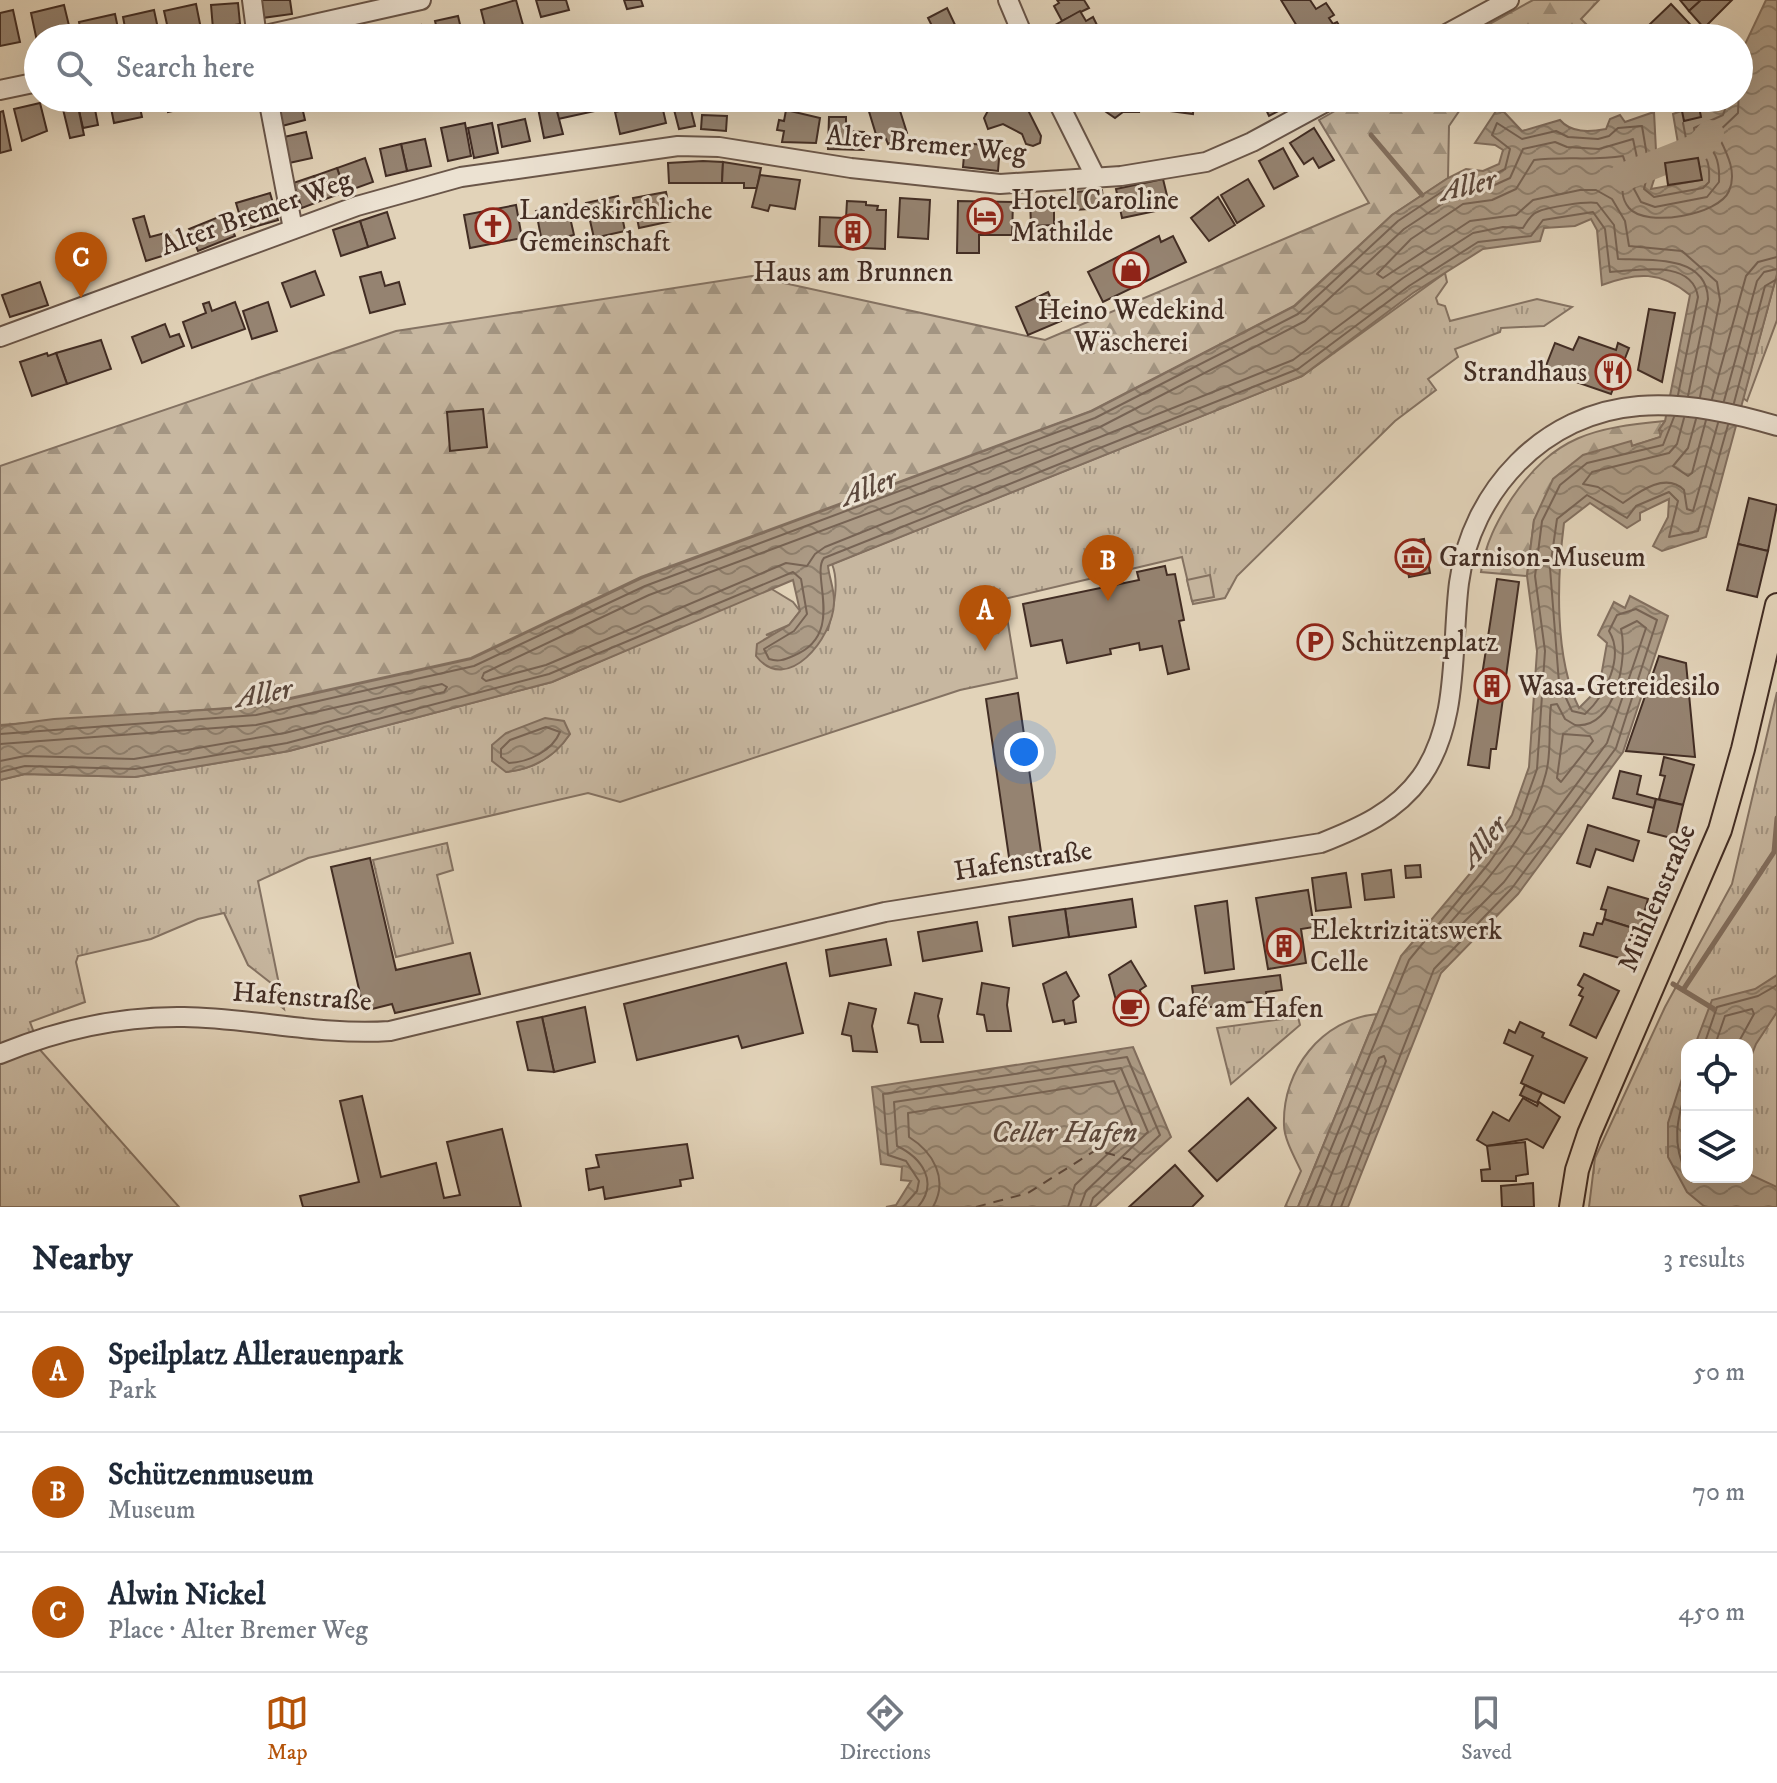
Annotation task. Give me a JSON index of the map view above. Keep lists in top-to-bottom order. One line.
{"streets":{"main road":["Mühlenstraße"],"street":["Alter Bremer Weg","Hafenstraße"]},"water":["Aller","Celler Hafen"],"places":{"hotel":["Hotel Caroline Mathilde"],"church":["Landeskirchliche Gemeinschaft"],"building":["Haus am Brunnen","Wasa-Getreidesilo","Elektrizitätswerk Celle"],"shop":["Heino Wedekind Wäscherei"],"restaurant":["Strandhaus"],"museum":["Garnison-Museum"],"parking":["Schützenplatz"],"cafe":["Café am Hafen"]},"page":{"search":"Search here","pins":["C","B","A"],"heading":["Nearby","3 results"],"list":[{"mark":"A","name":"Speilplatz Allerauenpark","note":"Park","value":"50 m"},{"mark":"B","name":"Schützenmuseum","note":"Museum","value":"70 m"},{"mark":"C","name":"Alwin Nickel","note":"Place · Alter Bremer Weg","value":"450 m"}],"nav":["Map","Directions","Saved"]}}
